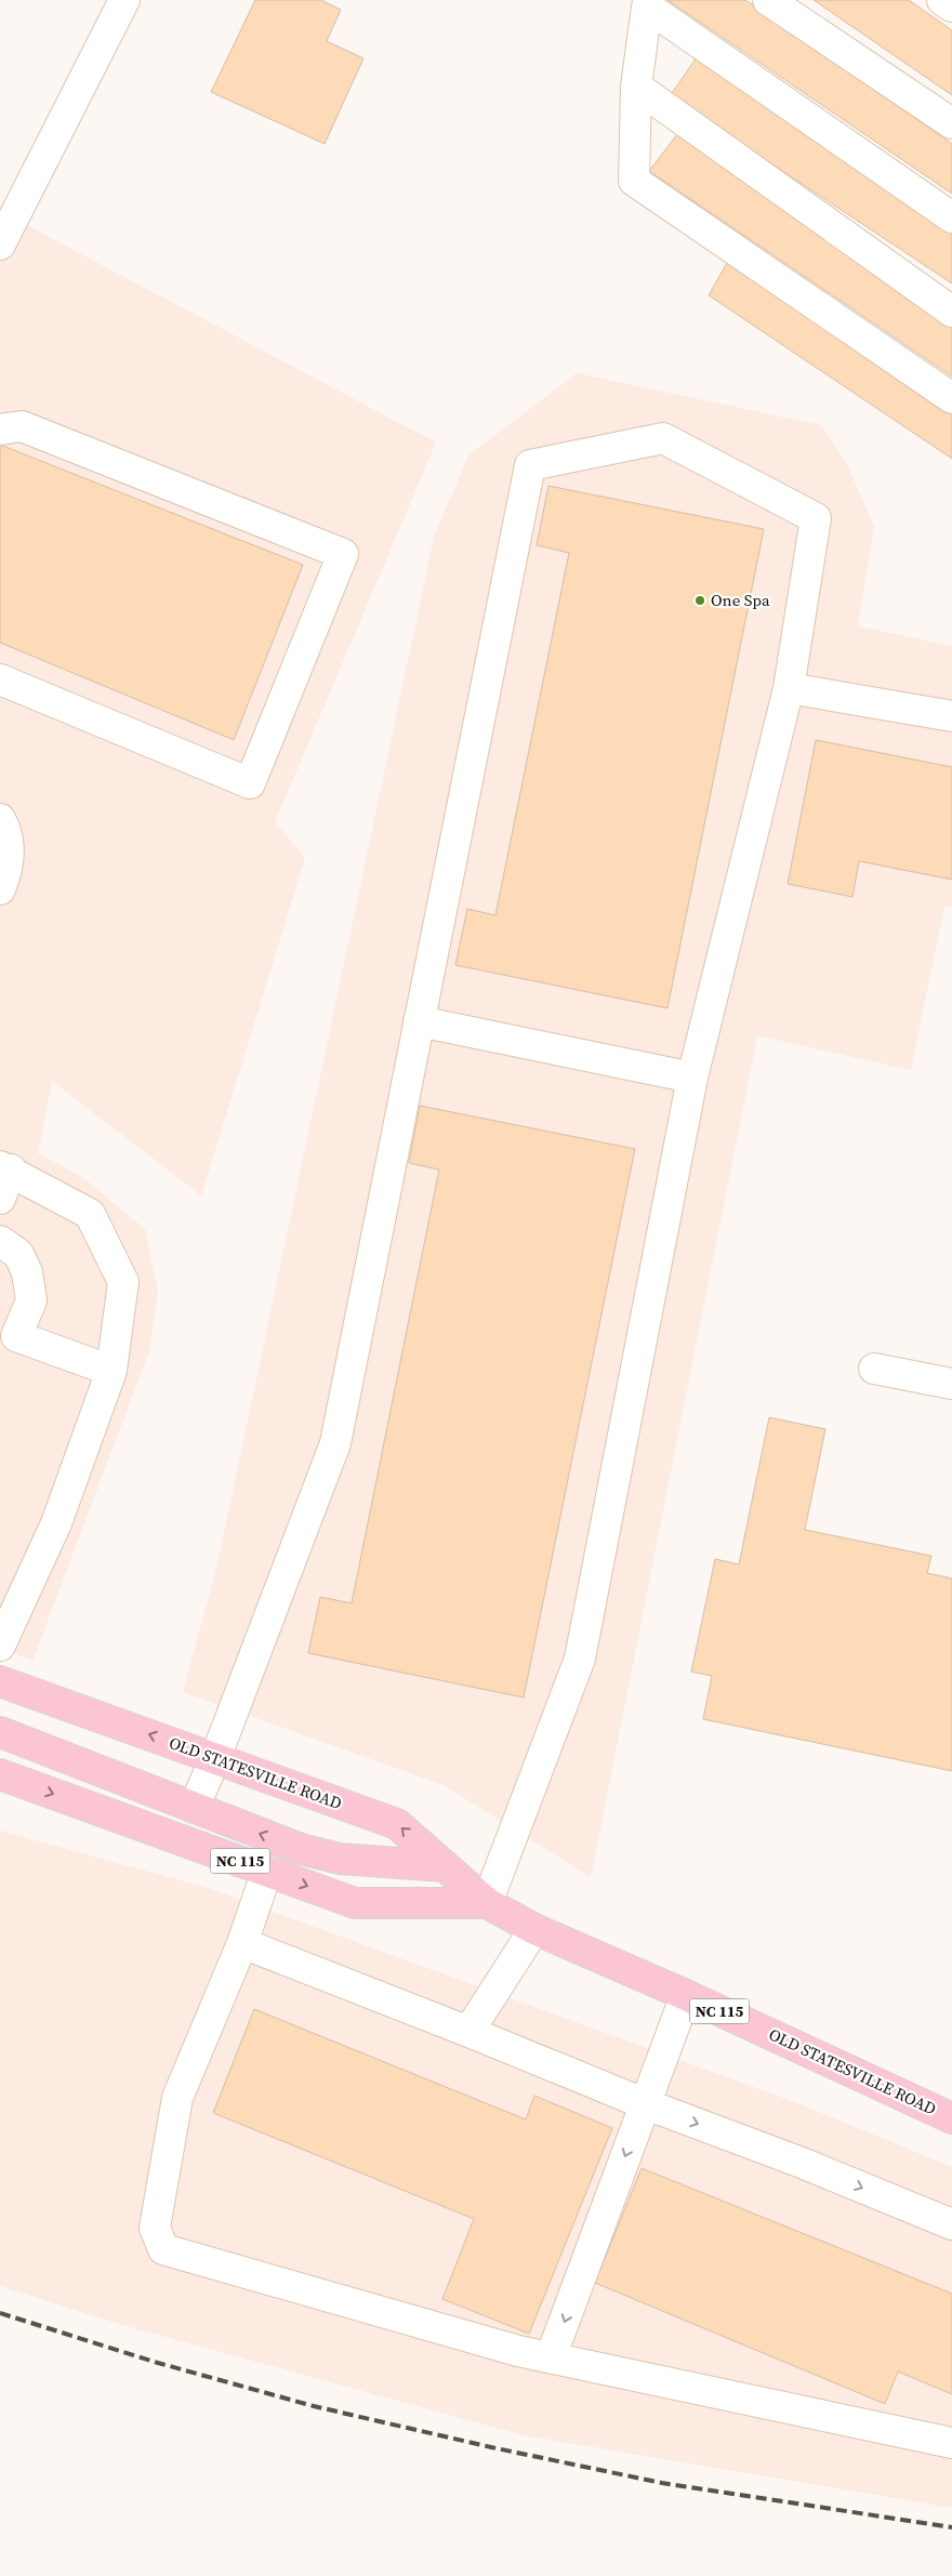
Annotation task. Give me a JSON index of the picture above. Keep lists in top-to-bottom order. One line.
{"streets":{"main road":["OLD STATESVILLE ROAD","NC 115"]},"places":["One Spa"]}
